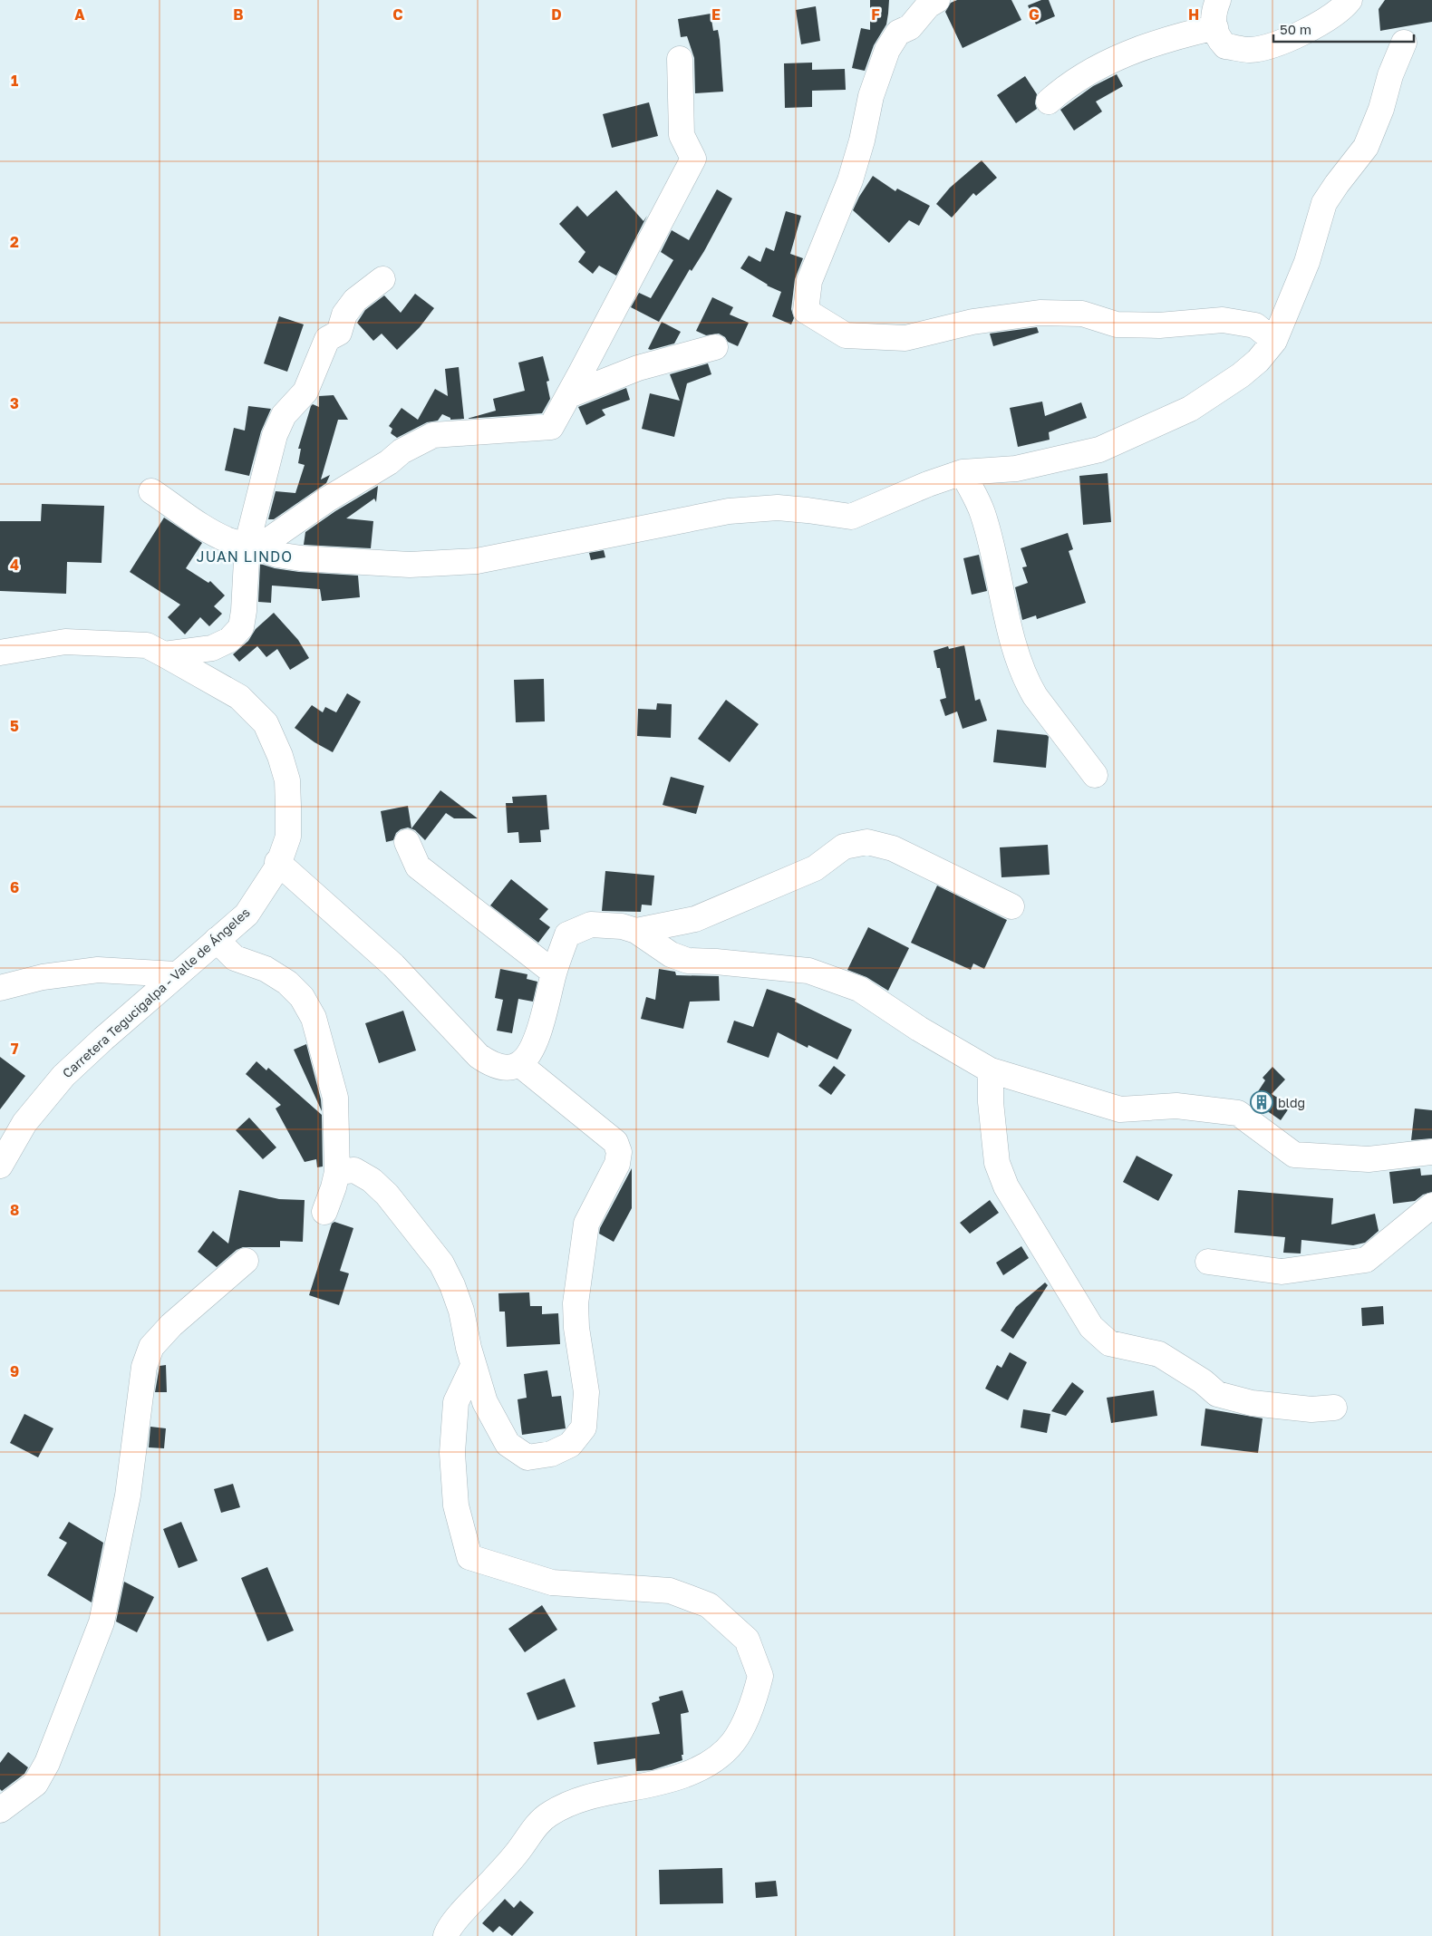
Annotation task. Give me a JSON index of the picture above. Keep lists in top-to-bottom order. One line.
{"streets":{"street":["Carretera Tegucigalpa - Valle de Ángeles"]},"districts":["JUAN LINDO"],"places":{"building":["bldg"]},"scale_bar":"50 m","grid":{"columns":["A","B","C","D","E","F","G","H"],"rows":["1","2","3","4","5","6","7","8","9"]}}
